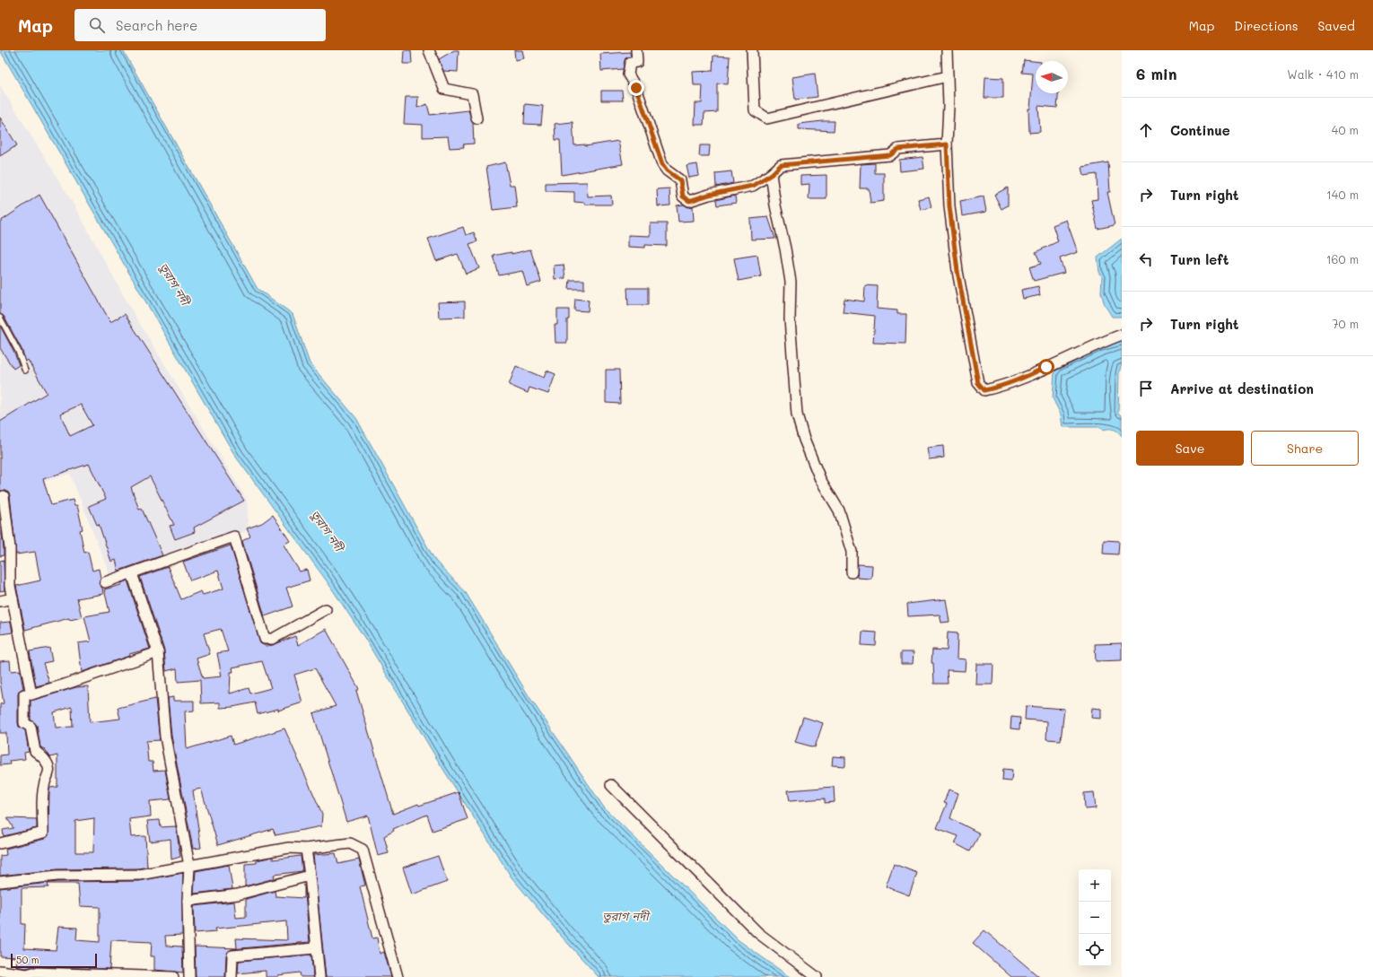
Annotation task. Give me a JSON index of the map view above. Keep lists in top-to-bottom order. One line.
{"water":["তুরাগ নদী"],"scale_bar":"50 m","north":"left","page":{"header":"Map","search":"Search here","nav":["Map","Directions","Saved"],"heading":["6 min","Walk · 410 m"],"list":[["Continue","40 m"],["Turn right","140 m"],["Turn left","160 m"],["Turn right","70 m"],"Arrive at destination"],"buttons":["Save","Share"],"map_buttons":["+","−"],"scale":"50 m"}}
